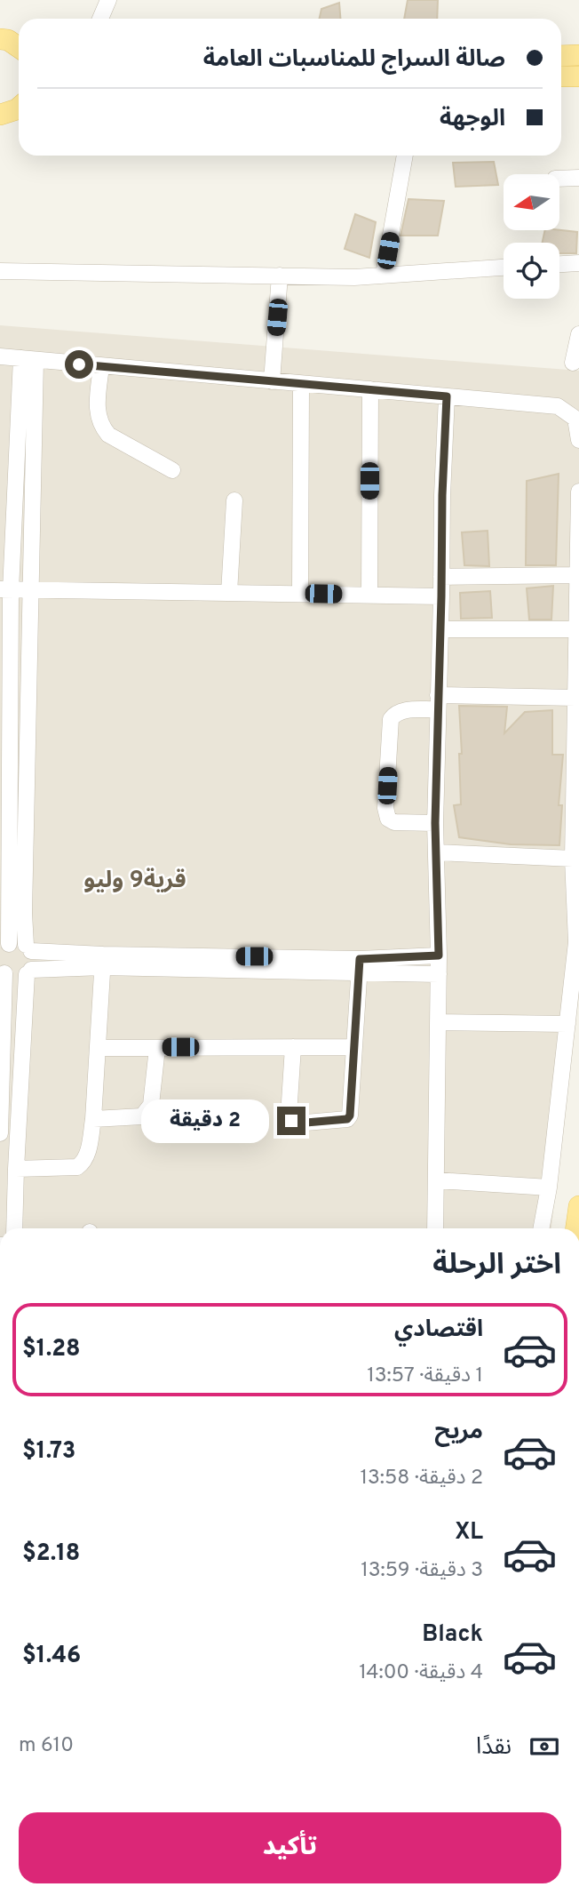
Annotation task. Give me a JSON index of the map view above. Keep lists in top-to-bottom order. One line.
{"districts":["قرية9 وليو"],"north":"left","page":{"banner":["صالة السراج للمناسبات العامة","الوجهة"],"bubble":"2 دقيقة","heading":"اختر الرحلة","list":[{"name":"اقتصادي","note":"1 دقيقة · 13:57","value":"$1.28"},{"name":"مريح","note":"2 دقيقة · 13:58","value":"$1.73"},{"name":"XL","note":"3 دقيقة · 13:59","value":"$2.18"},{"name":"Black","note":"4 دقيقة · 14:00","value":"$1.46"}],"pay":["نقدًا","610 m"],"buttons":"تأكيد"}}
